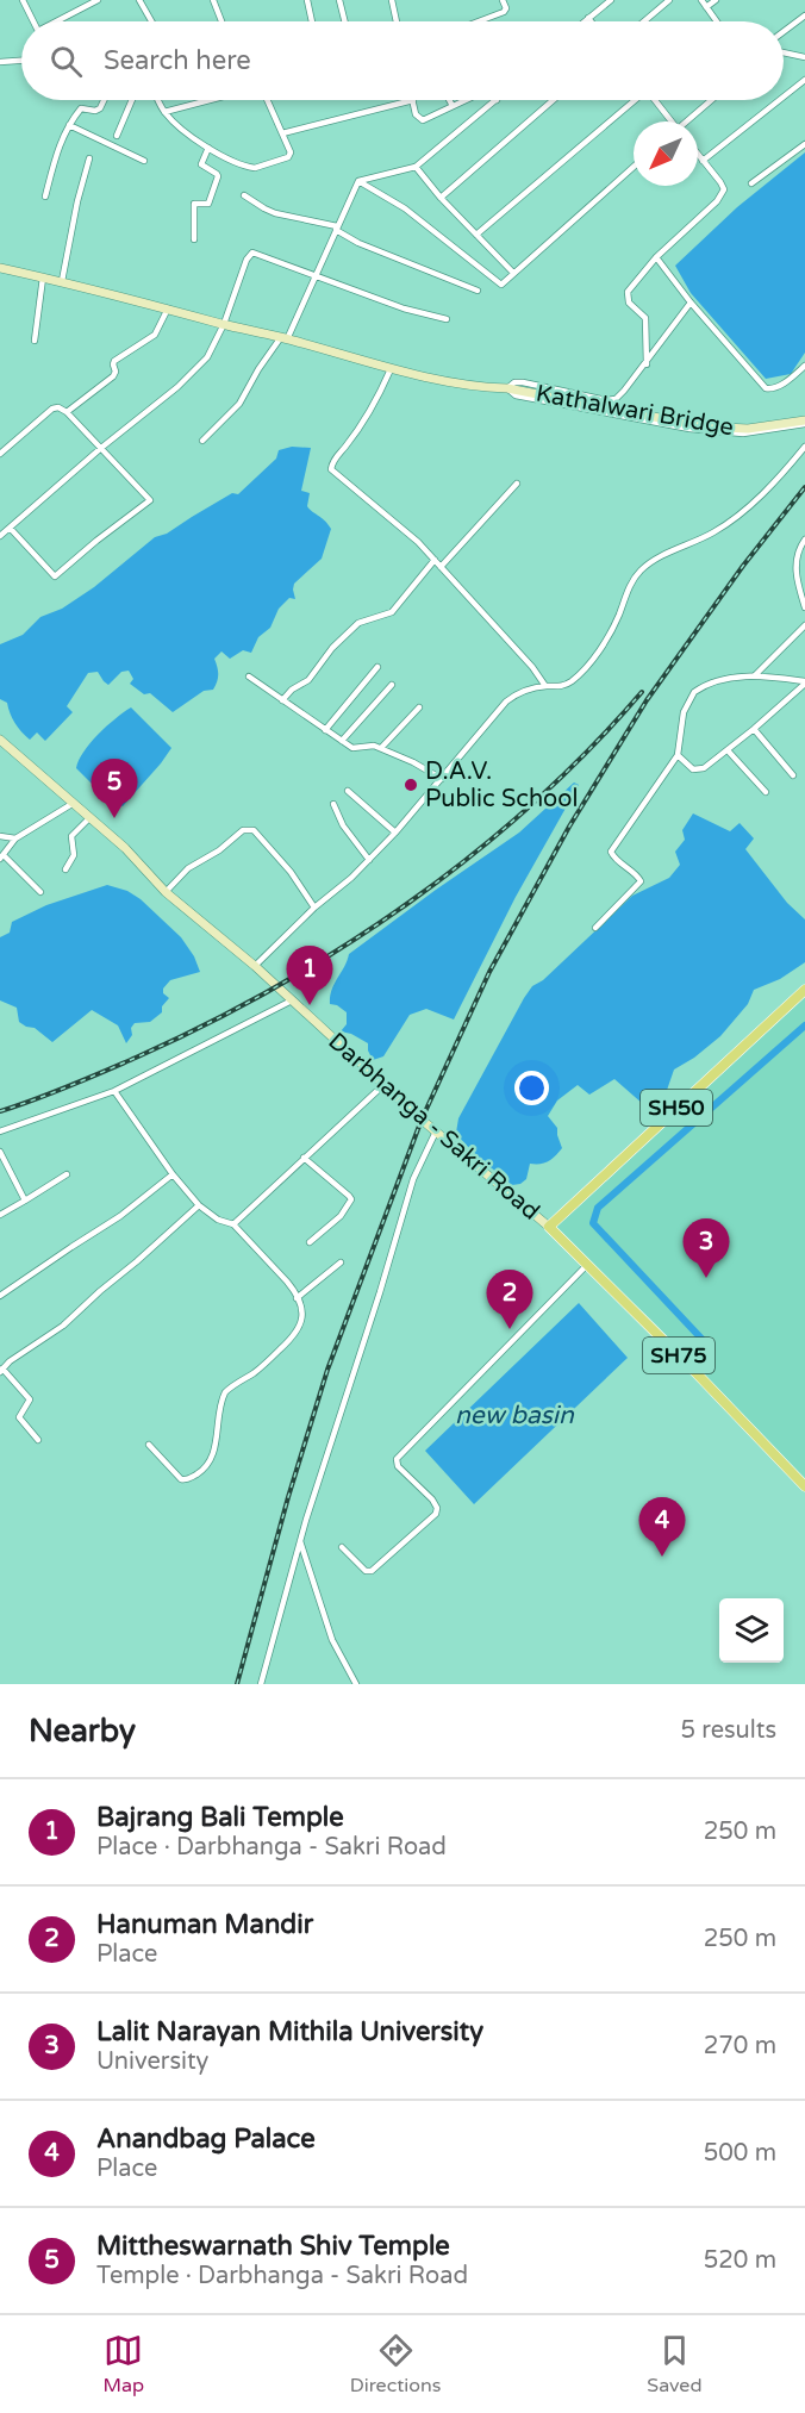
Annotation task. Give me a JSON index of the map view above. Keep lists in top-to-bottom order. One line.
{"streets":{"main road":["Kathalwari Bridge","SH50","Darbhanga - Sakri Road","SH75"]},"crossings":[["SH50","Darbhanga - Sakri Road"],["SH50","SH75"],["Darbhanga - Sakri Road","SH75"]],"water":["new basin"],"places":["D.A.V. Public School"],"north":"bottom left","page":{"search":"Search here","pins":["5","1","3","2","4"],"heading":["Nearby","5 results"],"list":[{"mark":"1","name":"Bajrang Bali Temple","note":"Place · Darbhanga - Sakri Road","value":"250 m"},{"mark":"2","name":"Hanuman Mandir","note":"Place","value":"250 m"},{"mark":"3","name":"Lalit Narayan Mithila University","note":"University","value":"270 m"},{"mark":"4","name":"Anandbag Palace","note":"Place","value":"500 m"},{"mark":"5","name":"Mittheswarnath Shiv Temple","note":"Temple · Darbhanga - Sakri Road","value":"520 m"}],"nav":["Map","Directions","Saved"]}}
